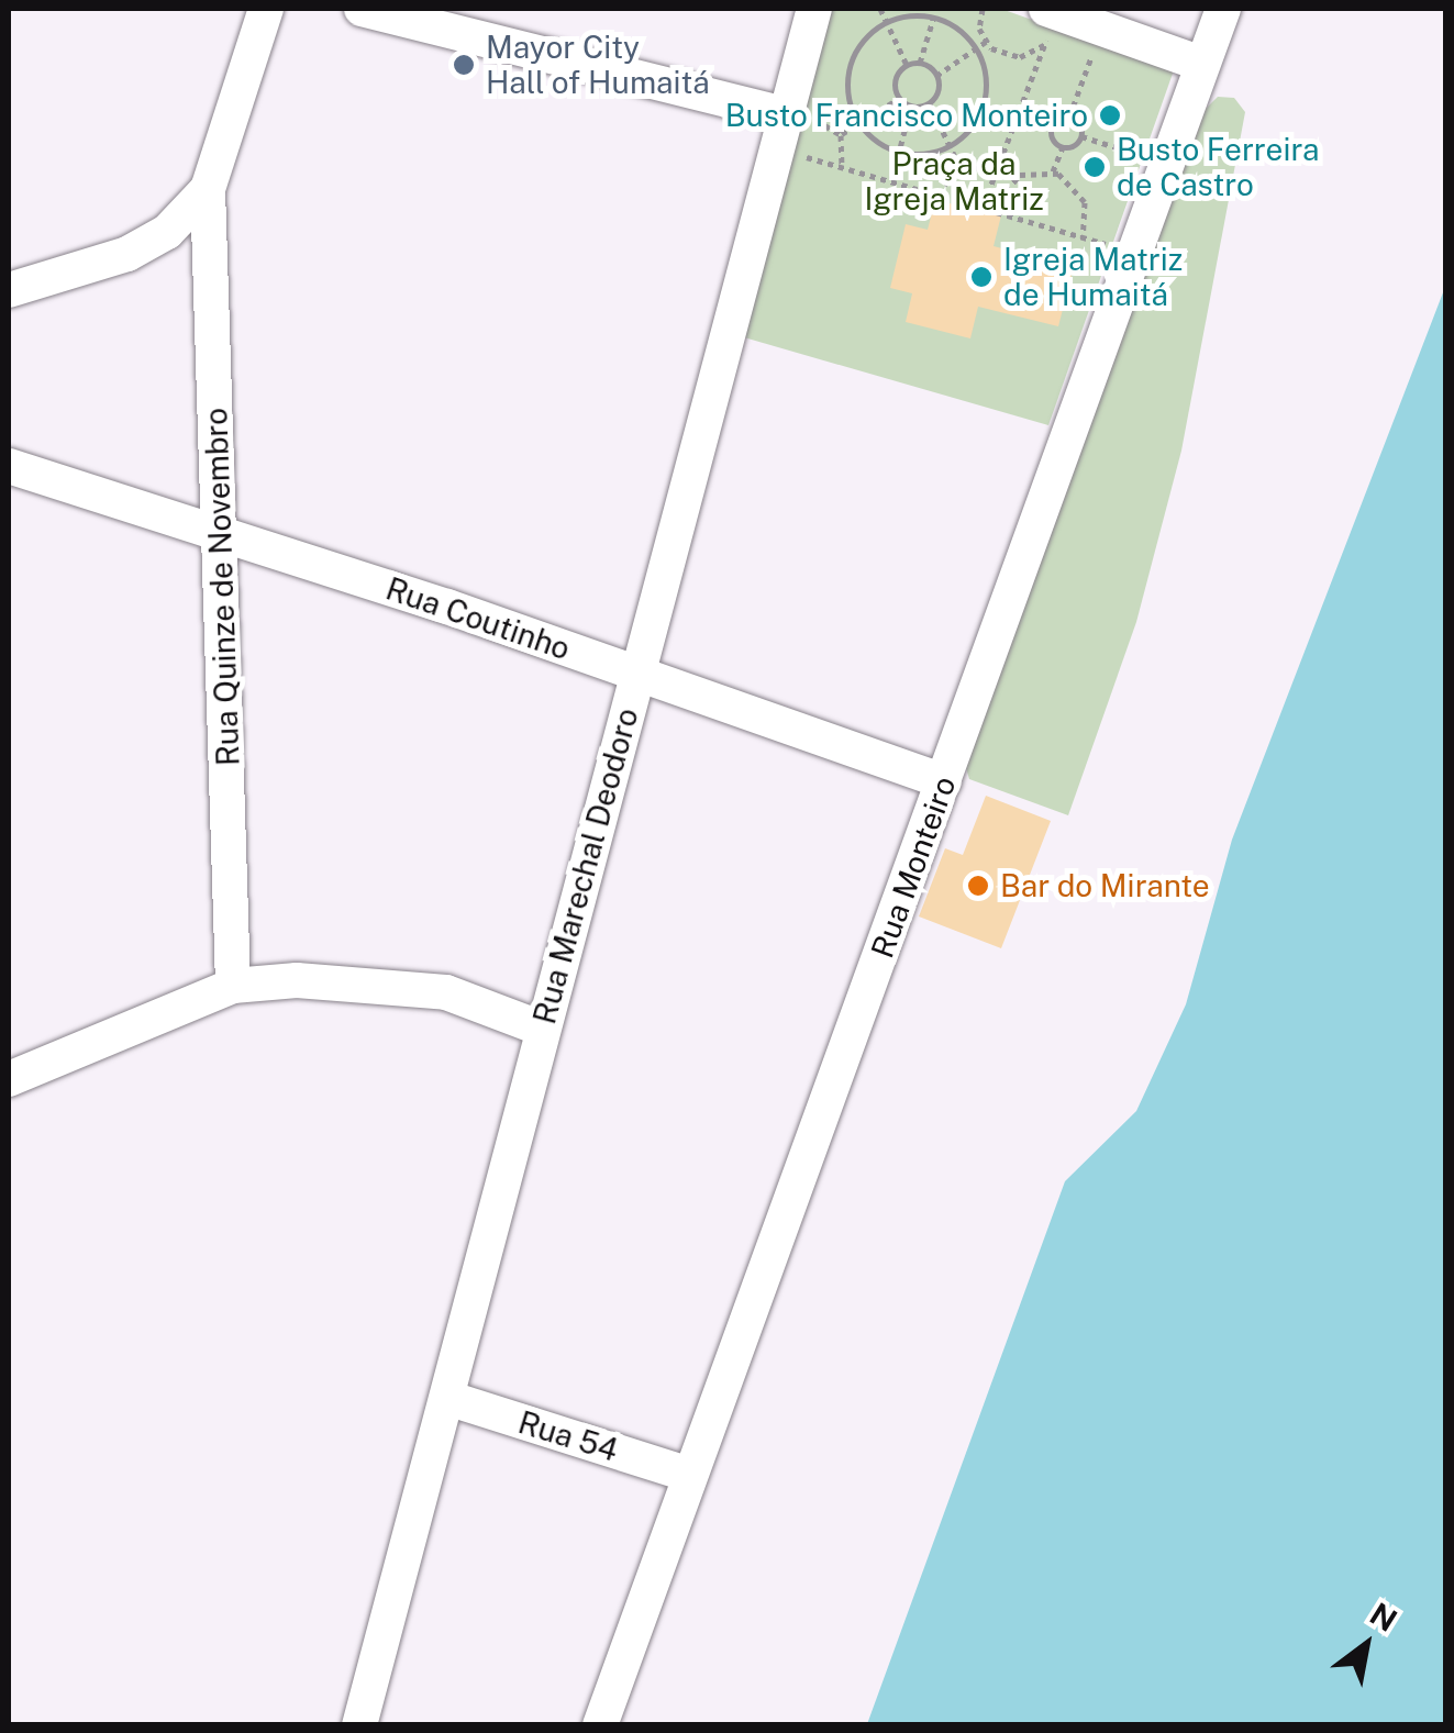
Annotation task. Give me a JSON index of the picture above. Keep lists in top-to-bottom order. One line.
{"streets":{"street":["Rua Quinze de Novembro","Rua Coutinho","Rua Marechal Deodoro","Rua Monteiro","Rua 54"]},"crossings":[["Rua Quinze de Novembro","Rua Coutinho"],["Rua Coutinho","Rua Marechal Deodoro"],["Rua Coutinho","Rua Monteiro"],["Rua Marechal Deodoro","Rua 54"],["Rua Monteiro","Rua 54"]],"parks":["Praça da Igreja Matriz"],"places":["Mayor City Hall of Humaitá","Busto Francisco Monteiro","Busto Ferreira de Castro","Igreja Matriz de Humaitá","Bar do Mirante"],"north":"top right"}
